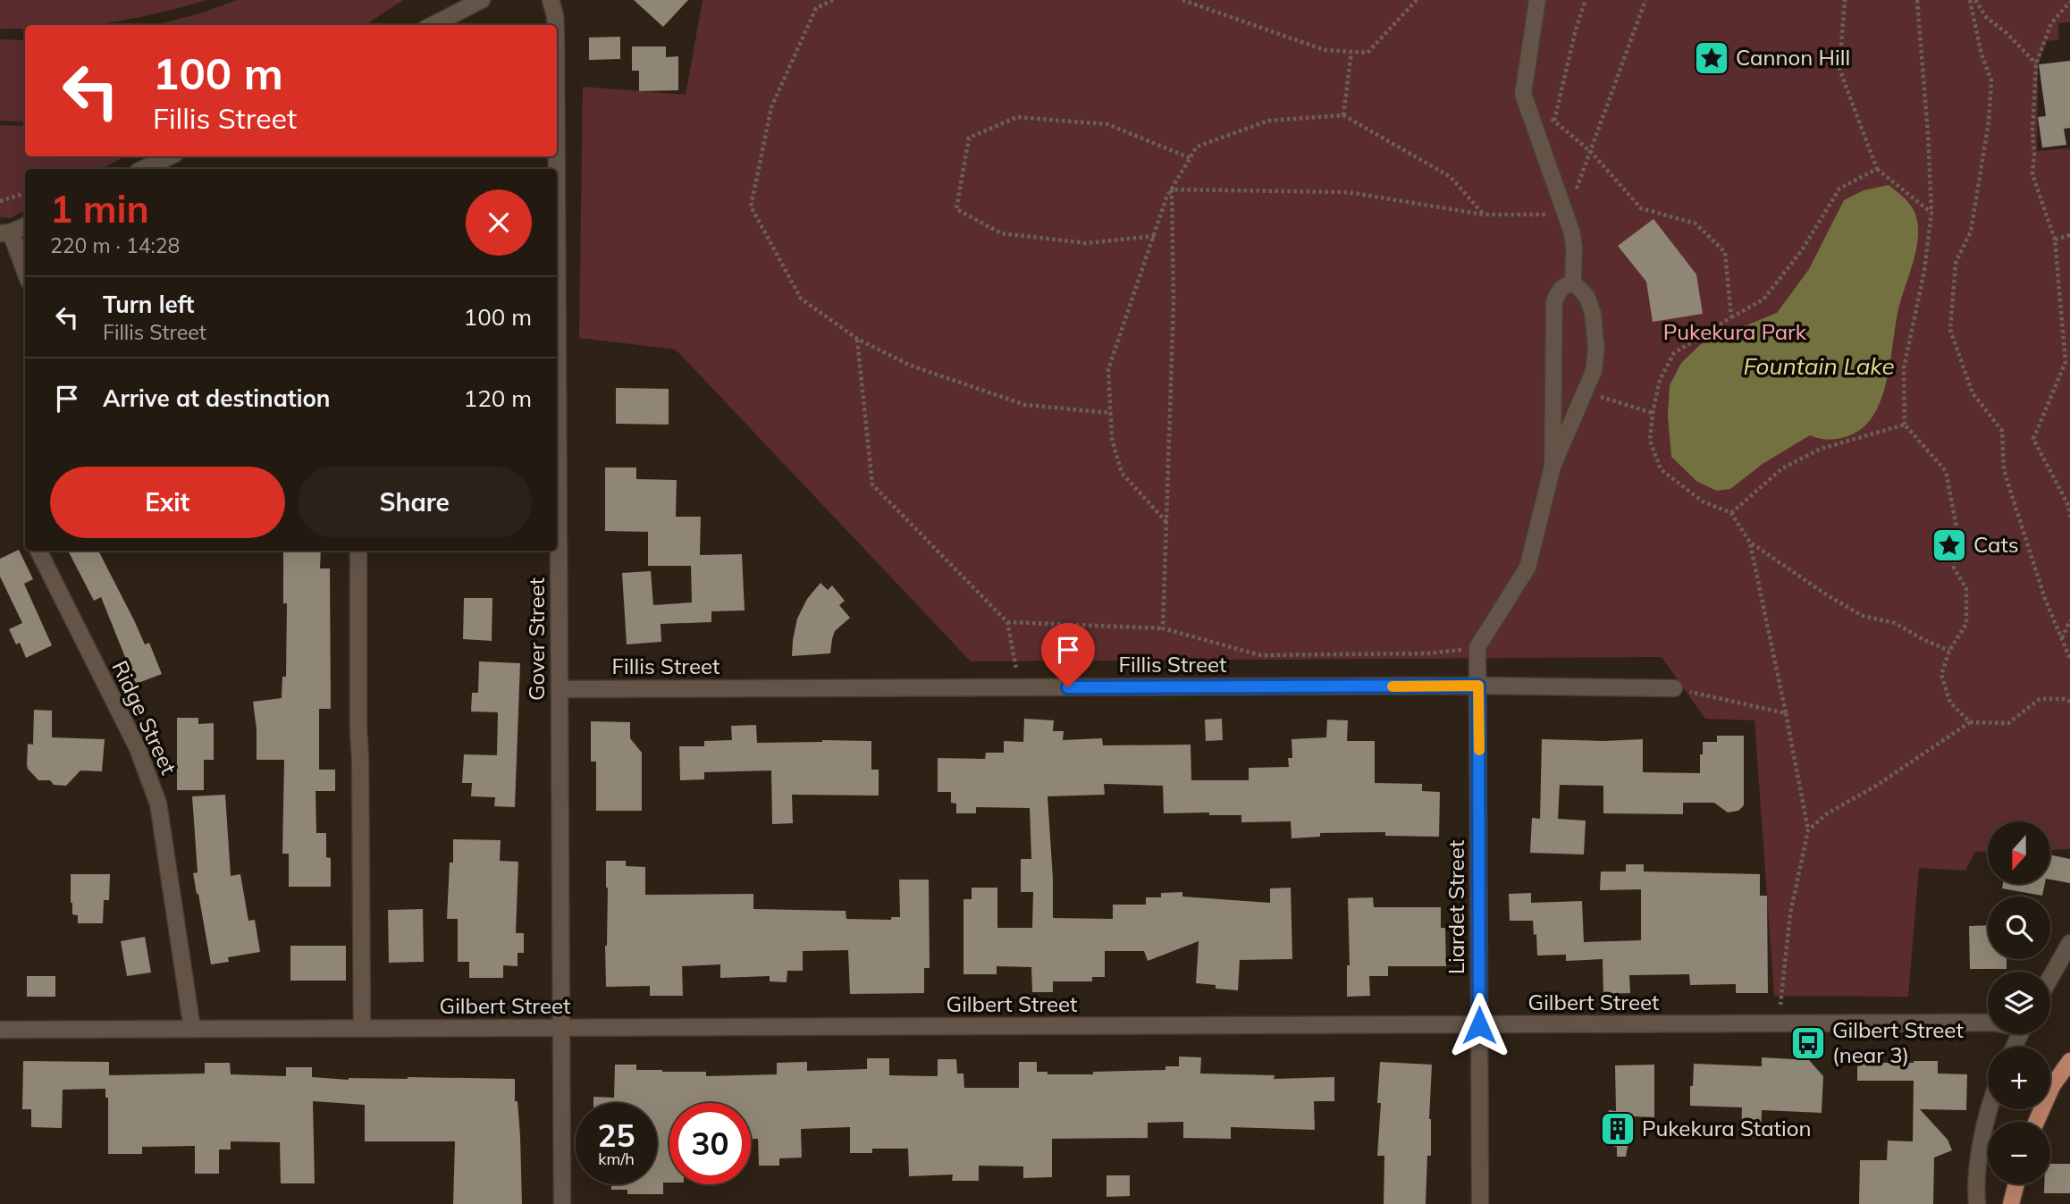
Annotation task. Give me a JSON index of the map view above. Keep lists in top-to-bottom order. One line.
{"streets":{"street":["Gover Street","Fillis Street","Ridge Street","Liardet Street","Gilbert Street"]},"crossings":[["Gover Street","Fillis Street"],["Gover Street","Gilbert Street"],["Fillis Street","Liardet Street"],["Ridge Street","Gilbert Street"],["Liardet Street","Gilbert Street"]],"water":["Fountain Lake"],"parks":["Pukekura Park"],"places":{"place":["Cannon Hill","Cats"],"bus stop":["Gilbert Street (near 3)"],"building":["Pukekura Station"]},"north":"bottom","page":{"turn":["100 m","Fillis Street"],"heading":["1 min","220 m · 14:28"],"list":[{"name":"Turn left","note":"Fillis Street","value":"100 m"},{"name":"Arrive at destination","value":"120 m"}],"buttons":["Exit","Share"],"map_buttons":["+","−"],"speed":"25 km/h","limit":"30"}}
